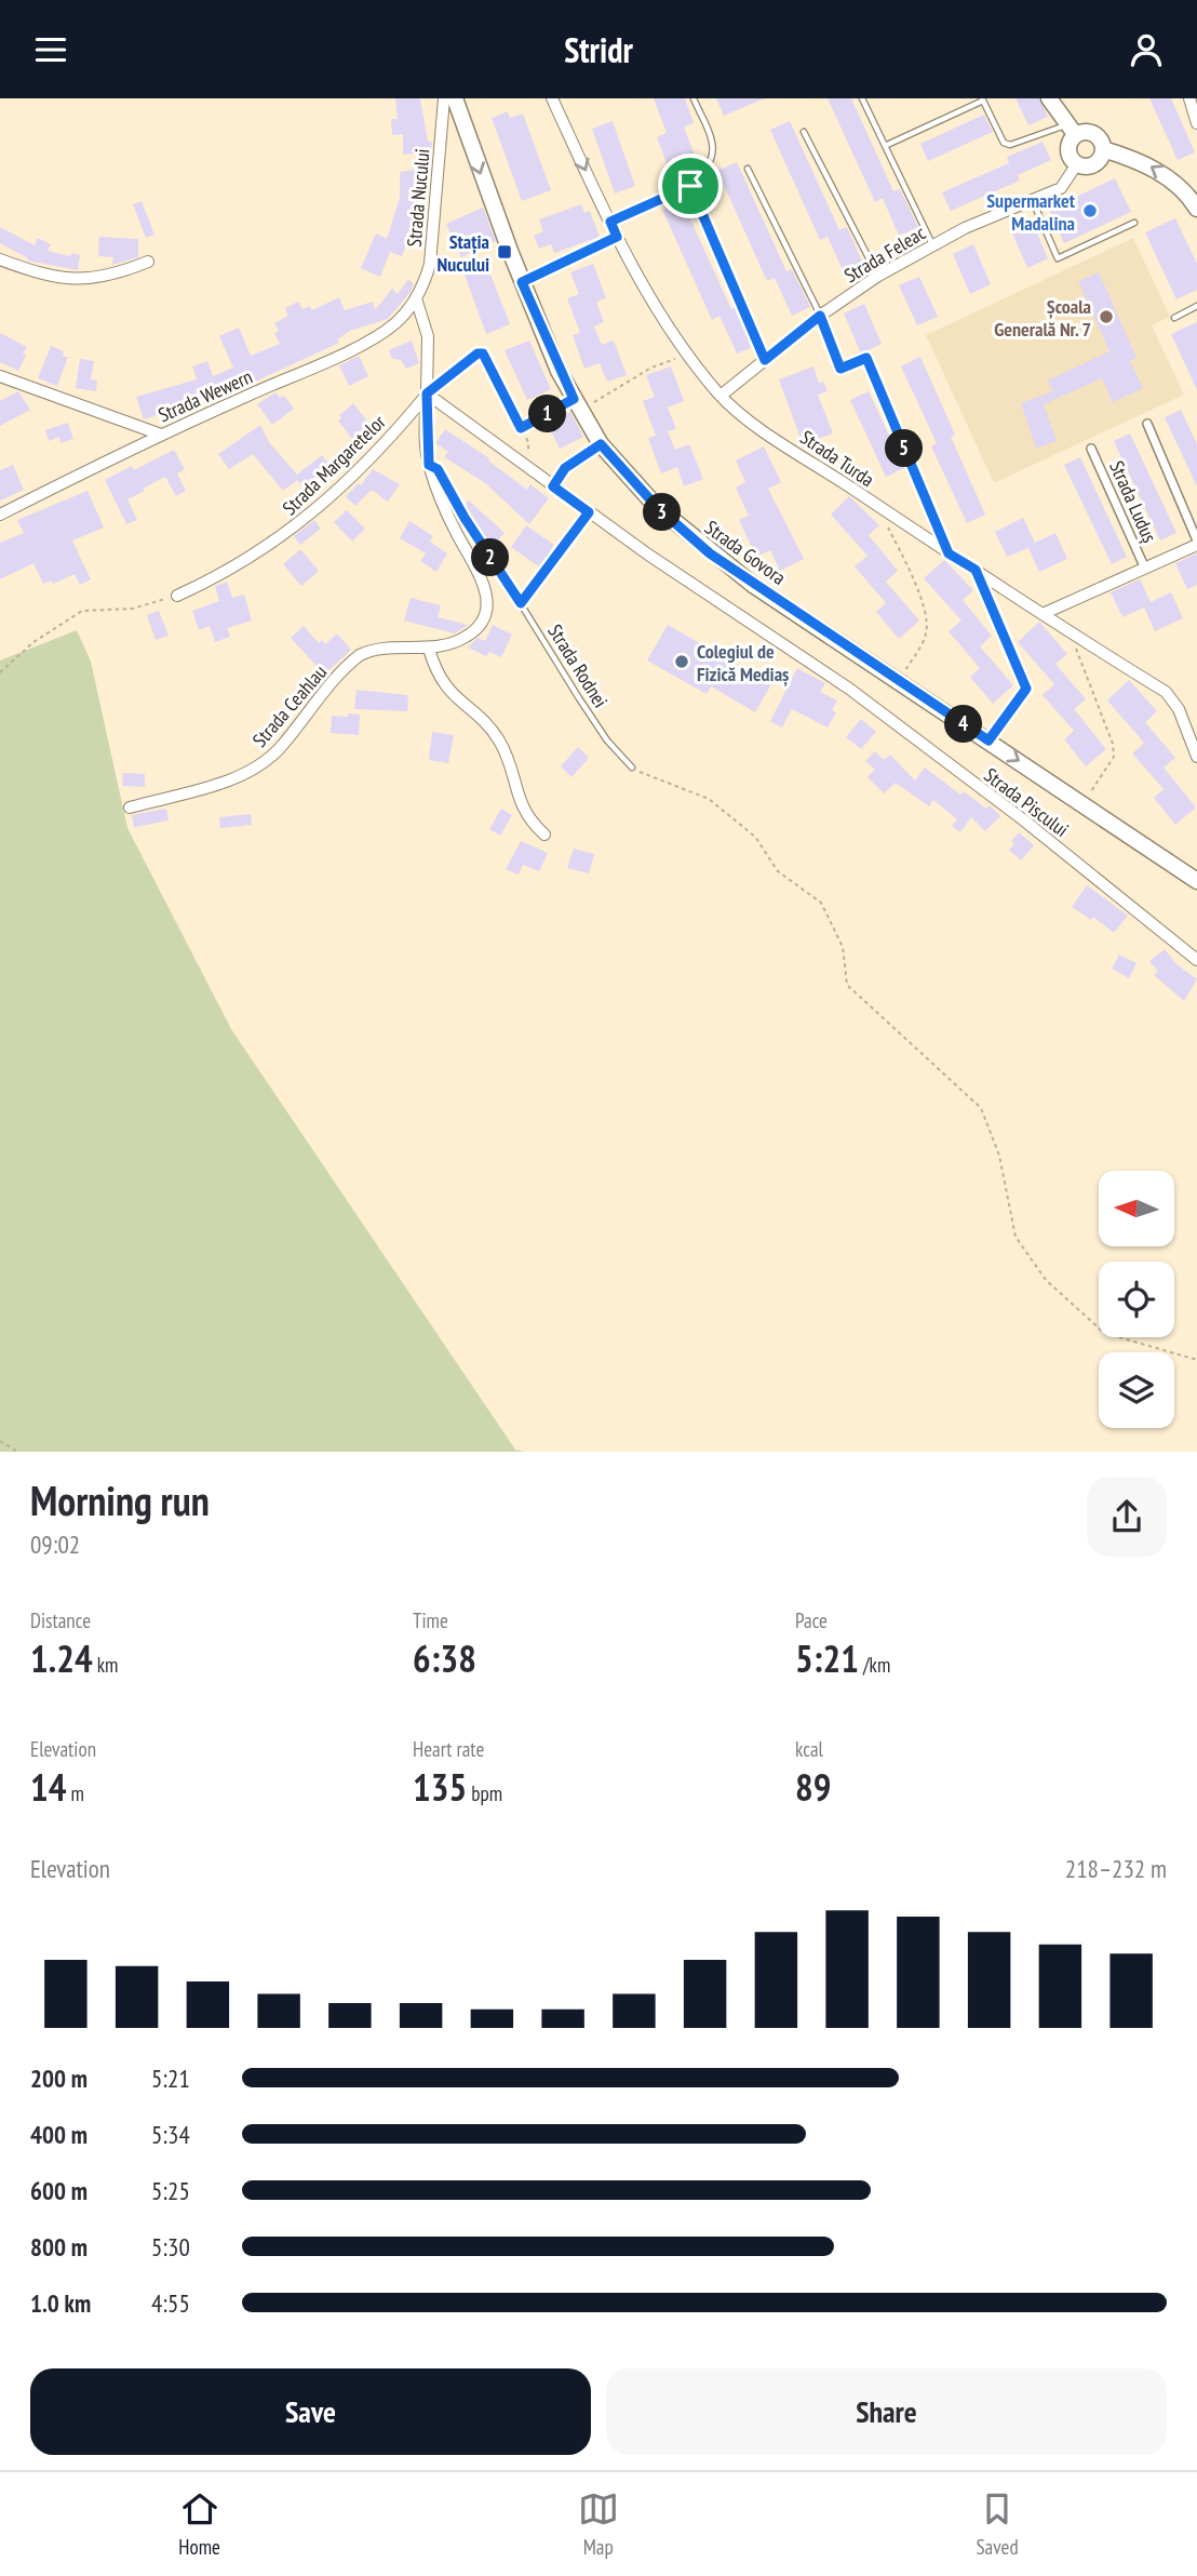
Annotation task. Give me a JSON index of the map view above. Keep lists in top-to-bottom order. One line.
{"streets":{"main road":["Strada Govora"],"street":["Strada Nucului","Strada Feleac","Strada Wewern","Strada Turda","Strada Margaretelor","Strada Luduș","Strada Ceahlau","Strada Piscului"],"lane":["Strada Rodnei"]},"crossings":[["Strada Nucului","Strada Wewern"],["Strada Feleac","Strada Turda"],["Strada Turda","Strada Luduș"],["Strada Margaretelor","Strada Ceahlau"],["Strada Margaretelor","Strada Piscului"],["Strada Rodnei","Strada Ceahlau"],["Strada Ceahlau","Strada Piscului"]],"places":{"other":["Supermarket Madalina","Școala Generală Nr. 7","Colegiul de Fizică Mediaș"],"transit":["Stația Nucului"]},"north":"left","page":{"header":"Stridr","pins":["1","5","3","2","4"],"heading":["Morning run","09:02"],"stats":[["Distance","1.24 km"],["Time","6:38"],["Pace","5:21 /km"],["Elevation","14 m"],["Heart rate","135 bpm"],["kcal","89"]],"chart":["Elevation","218–232 m"],"list":[{"name":"200 m","note":"5:21"},{"name":"400 m","note":"5:34"},{"name":"600 m","note":"5:25"},{"name":"800 m","note":"5:30"},{"name":"1.0 km","note":"4:55"}],"buttons":["Save","Share"],"tabs":["Home","Map","Saved"]}}
